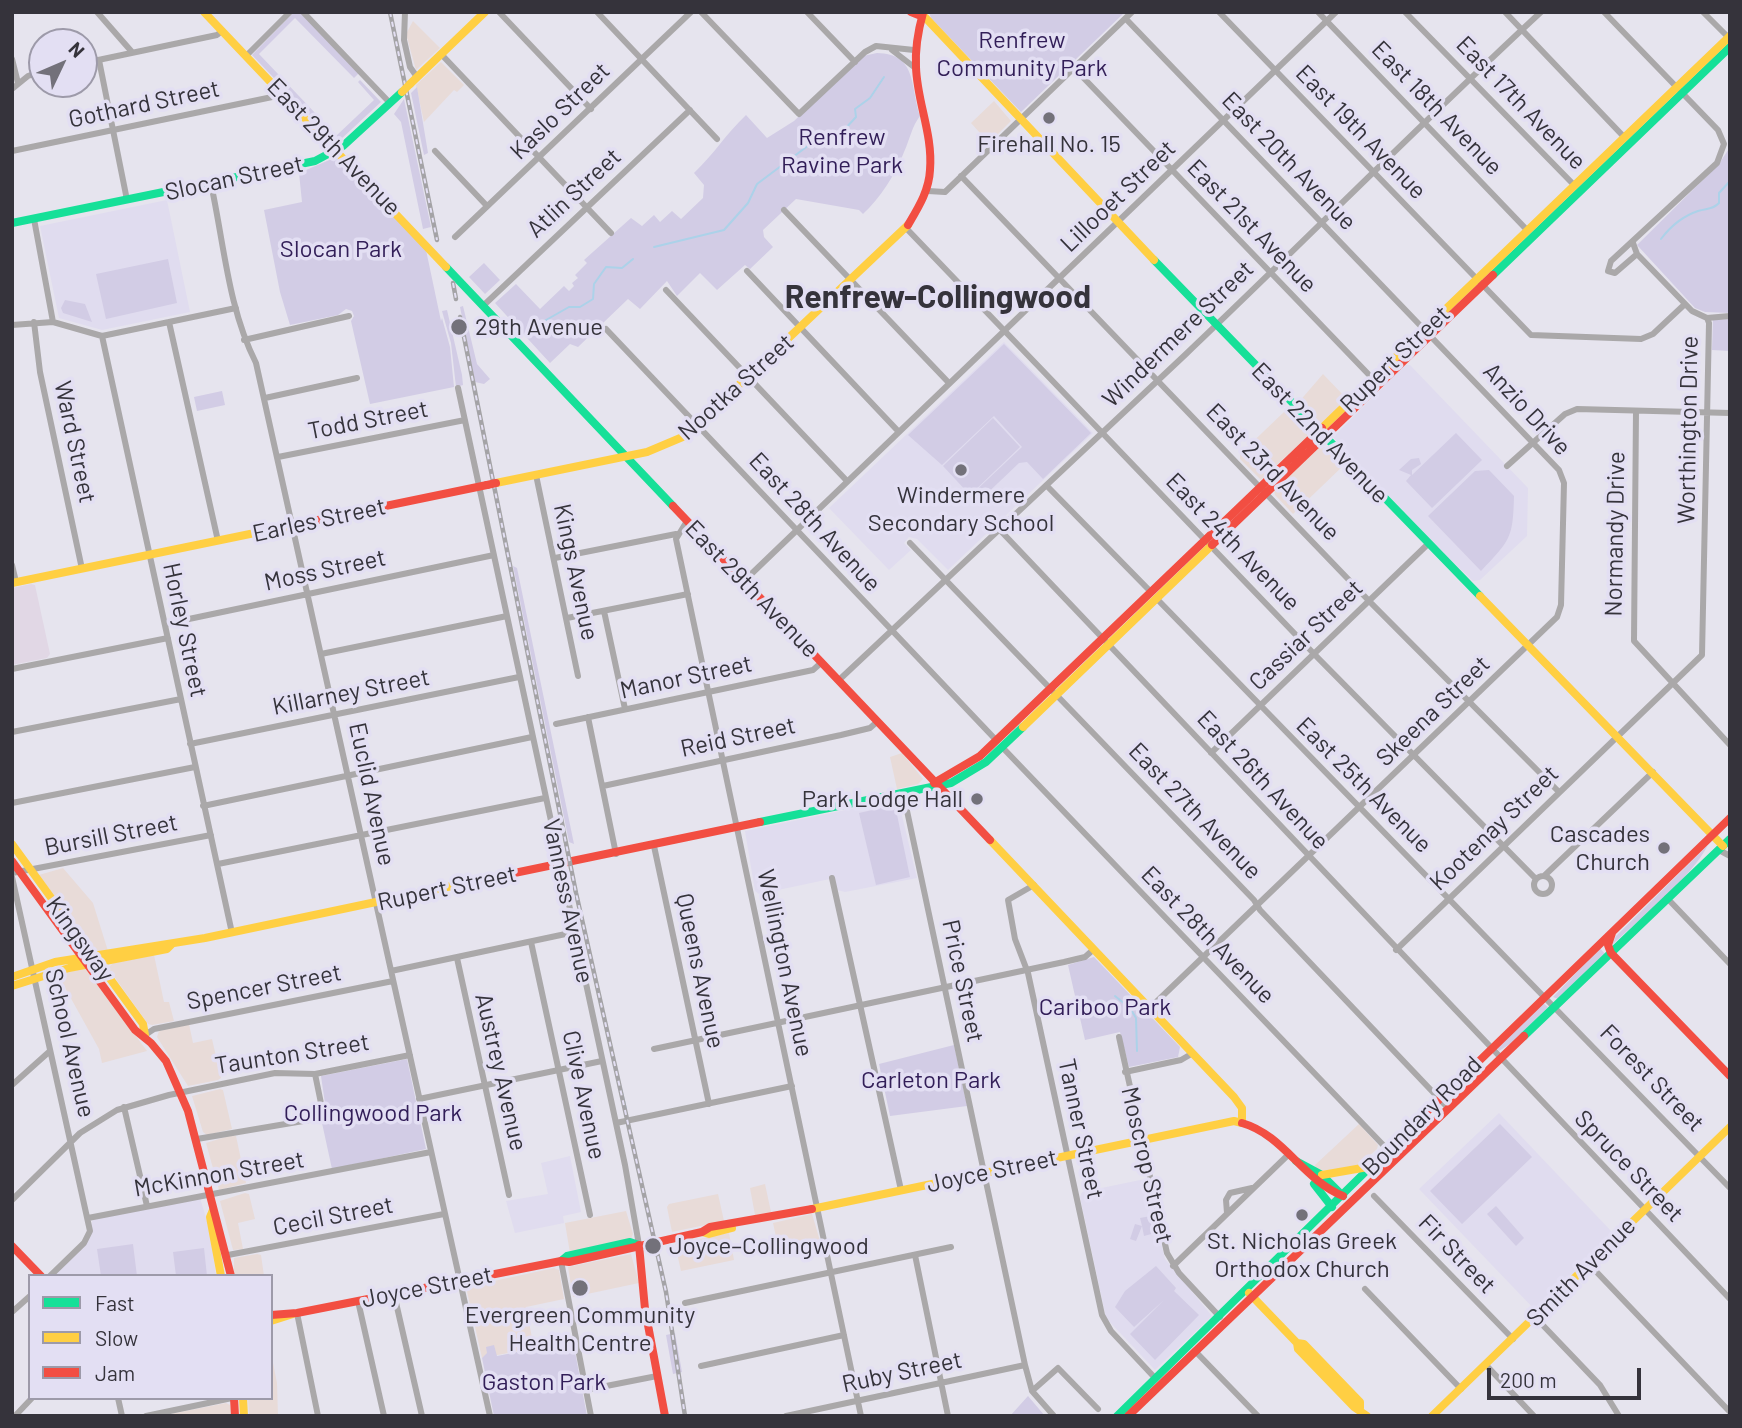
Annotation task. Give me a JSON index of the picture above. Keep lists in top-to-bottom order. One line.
{"streets":{"street":["East 17th Avenue","Gothard Street","East 18th Avenue","Kaslo Street","East 19th Avenue","East 29th Avenue","East 20th Avenue","Slocan Street","Atlin Street","Lillooet Street","East 21st Avenue","Windermere Street","Rupert Street","Nootka Street","Anzio Drive","Todd Street","Worthington Drive","East 22nd Avenue","Ward Street","East 23rd Avenue","Earles Street","East 28th Avenue","Normandy Drive","East 24th Avenue","Moss Street","Kings Avenue","Horley Street","Cassiar Street","Manor Street","Killarney Street","Skeena Street","Reid Street","East 26th Avenue","East 25th Avenue","Euclid Avenue","East 27th Avenue","Kootenay Street","Bursill Street","Vanness Avenue","Kingsway","Wellington Avenue","Queens Avenue","Price Street","Spencer Street","School Avenue","Taunton Street","Austrey Avenue","Forest Street","Clive Avenue","Boundary Road","Tanner Street","Moscrop Street","Spruce Street","Joyce Street","McKinnon Street","Cecil Street","Fir Street","Smith Avenue","Ruby Street"]},"crossings":[["East 17th Avenue","Windermere Street"],["East 17th Avenue","Rupert Street"],["Gothard Street","East 29th Avenue"],["East 18th Avenue","Lillooet Street"],["East 18th Avenue","Windermere Street"],["East 18th Avenue","Rupert Street"],["East 19th Avenue","Lillooet Street"],["East 19th Avenue","Windermere Street"],["East 19th Avenue","Rupert Street"],["East 19th Avenue","Worthington Drive"],["East 29th Avenue","Slocan Street"],["East 29th Avenue","Atlin Street"],["East 29th Avenue","Lillooet Street"],["East 29th Avenue","Windermere Street"],["East 29th Avenue","Rupert Street"],["East 29th Avenue","Nootka Street"],["East 29th Avenue","Earles Street"],["East 29th Avenue","Manor Street"],["East 29th Avenue","Skeena Street"],["East 29th Avenue","Reid Street"],["East 29th Avenue","Tanner Street"],["East 29th Avenue","Joyce Street"],["East 20th Avenue","Lillooet Street"],["East 20th Avenue","Windermere Street"],["East 20th Avenue","Rupert Street"],["East 20th Avenue","Anzio Drive"],["Slocan Street","Euclid Avenue"],["Lillooet Street","East 21st Avenue"],["Lillooet Street","East 22nd Avenue"],["Lillooet Street","East 23rd Avenue"],["Lillooet Street","East 28th Avenue"],["Lillooet Street","East 24th Avenue"],["East 21st Avenue","Windermere Street"],["East 21st Avenue","Rupert Street"],["Windermere Street","East 22nd Avenue"],["Windermere Street","East 23rd Avenue"],["Windermere Street","East 28th Avenue"],["Windermere Street","East 24th Avenue"],["Windermere Street","East 26th Avenue"],["Windermere Street","East 25th Avenue"],["Windermere Street","East 27th Avenue"],["Rupert Street","Anzio Drive"],["Rupert Street","East 22nd Avenue"],["Rupert Street","East 23rd Avenue"],["Rupert Street","East 28th Avenue"],["Rupert Street","East 24th Avenue"],["Rupert Street","Horley Street"],["Rupert Street","East 26th Avenue"],["Rupert Street","East 25th Avenue"],["Rupert Street","Euclid Avenue"],["Rupert Street","East 27th Avenue"],["Rupert Street","Vanness Avenue"],["Rupert Street","Kingsway"],["Rupert Street","Wellington Avenue"],["Rupert Street","Queens Avenue"],["Rupert Street","Price Street"],["Rupert Street","School Avenue"],["Nootka Street","Earles Street"],["Nootka Street","East 28th Avenue"],["Nootka Street","East 24th Avenue"],["Anzio Drive","East 22nd Avenue"],["Anzio Drive","Skeena Street"],["Todd Street","Euclid Avenue"],["Todd Street","Vanness Avenue"],["Worthington Drive","East 22nd Avenue"],["Worthington Drive","Normandy Drive"],["Worthington Drive","Kootenay Street"],["East 22nd Avenue","Cassiar Street"],["East 22nd Avenue","Skeena Street"],["East 22nd Avenue","Kootenay Street"],["East 22nd Avenue","Boundary Road"],["Ward Street","Earles Street"],["East 23rd Avenue","Cassiar Street"],["East 23rd Avenue","Skeena Street"],["East 23rd Avenue","Kootenay Street"],["Earles Street","Kings Avenue"],["Earles Street","Horley Street"],["Earles Street","Euclid Avenue"],["Earles Street","Vanness Avenue"],["East 28th Avenue","Skeena Street"],["East 28th Avenue","Boundary Road"],["East 24th Avenue","Cassiar Street"],["East 24th Avenue","Skeena Street"],["East 24th Avenue","Kootenay Street"],["Moss Street","Horley Street"],["Moss Street","Euclid Avenue"],["Moss Street","Vanness Avenue"],["Horley Street","Killarney Street"],["Horley Street","Bursill Street"],["Cassiar Street","East 26th Avenue"],["Cassiar Street","East 25th Avenue"],["Manor Street","Wellington Avenue"],["Killarney Street","Euclid Avenue"],["Killarney Street","Vanness Avenue"],["Skeena Street","East 26th Avenue"],["Skeena Street","East 25th Avenue"],["Skeena Street","East 27th Avenue"],["Reid Street","Wellington Avenue"],["East 26th Avenue","Kootenay Street"],["East 26th Avenue","Boundary Road"],["East 26th Avenue","Spruce Street"],["East 25th Avenue","Kootenay Street"],["East 25th Avenue","Forest Street"],["East 25th Avenue","Boundary Road"],["Euclid Avenue","Spencer Street"],["Euclid Avenue","Taunton Street"],["Euclid Avenue","Joyce Street"],["Euclid Avenue","McKinnon Street"],["Euclid Avenue","Cecil Street"],["East 27th Avenue","Boundary Road"],["Bursill Street","Kingsway"],["Bursill Street","School Avenue"],["Vanness Avenue","Joyce Street"],["Kingsway","Spencer Street"],["Kingsway","School Avenue"],["Kingsway","Taunton Street"],["Kingsway","McKinnon Street"],["Kingsway","Cecil Street"],["Wellington Avenue","Joyce Street"],["Wellington Avenue","Ruby Street"],["Price Street","Joyce Street"],["Price Street","Ruby Street"],["School Avenue","Taunton Street"],["School Avenue","McKinnon Street"],["Forest Street","Boundary Road"],["Forest Street","Smith Avenue"],["Boundary Road","Tanner Street"],["Boundary Road","Moscrop Street"],["Boundary Road","Spruce Street"],["Tanner Street","Joyce Street"],["Moscrop Street","Joyce Street"],["Spruce Street","Smith Avenue"],["Fir Street","Smith Avenue"]],"districts":["Renfrew-Collingwood"],"parks":["Renfrew Community Park","Renfrew Ravine Park","Slocan Park","Cariboo Park","Carleton Park","Collingwood Park","Gaston Park"],"places":["Firehall No. 15","29th Avenue","Windermere Secondary School","Park Lodge Hall","Cascades Church","St. Nicholas Greek Orthodox Church","Joyce–Collingwood","Evergreen Community Health Centre"],"legend":["Fast","Slow","Jam"],"scale_bar":"200 m","north":"top right"}
